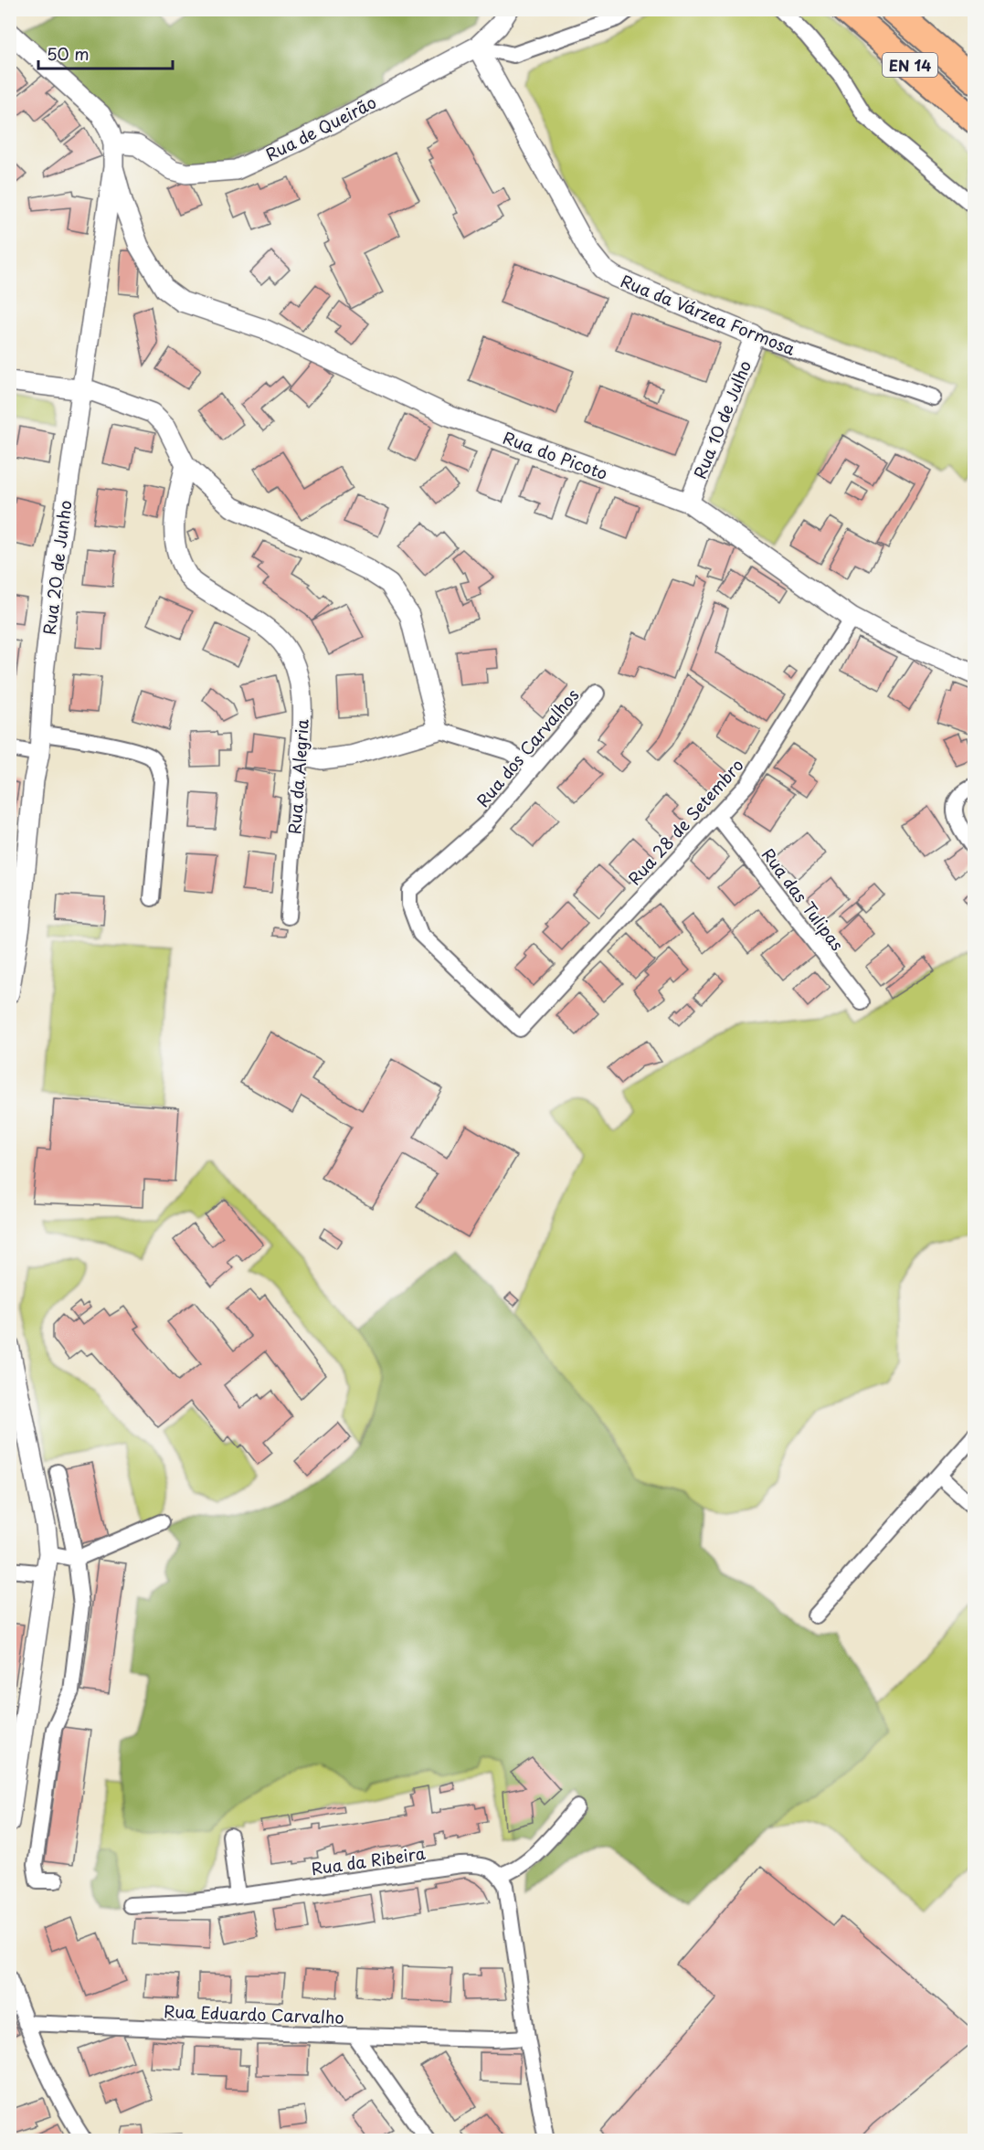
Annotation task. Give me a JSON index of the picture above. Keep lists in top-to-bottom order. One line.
{"streets":{"highway":["EN 14"],"street":["Rua de Queirão","Rua da Várzea Formosa","Rua 10 de Julho","Rua do Picoto","Rua 20 de Junho","Rua dos Carvalhos","Rua da Alegria","Rua 28 de Setembro","Rua das Tulipas","Rua da Ribeira","Rua Eduardo Carvalho"]},"crossings":[["Rua de Queirão","Rua da Várzea Formosa"],["Rua de Queirão","Rua 20 de Junho"],["Rua da Várzea Formosa","Rua 10 de Julho"],["Rua 10 de Julho","Rua do Picoto"],["Rua do Picoto","Rua 20 de Junho"],["Rua do Picoto","Rua 28 de Setembro"],["Rua dos Carvalhos","Rua 28 de Setembro"],["Rua 28 de Setembro","Rua das Tulipas"]],"scale_bar":"50 m"}
